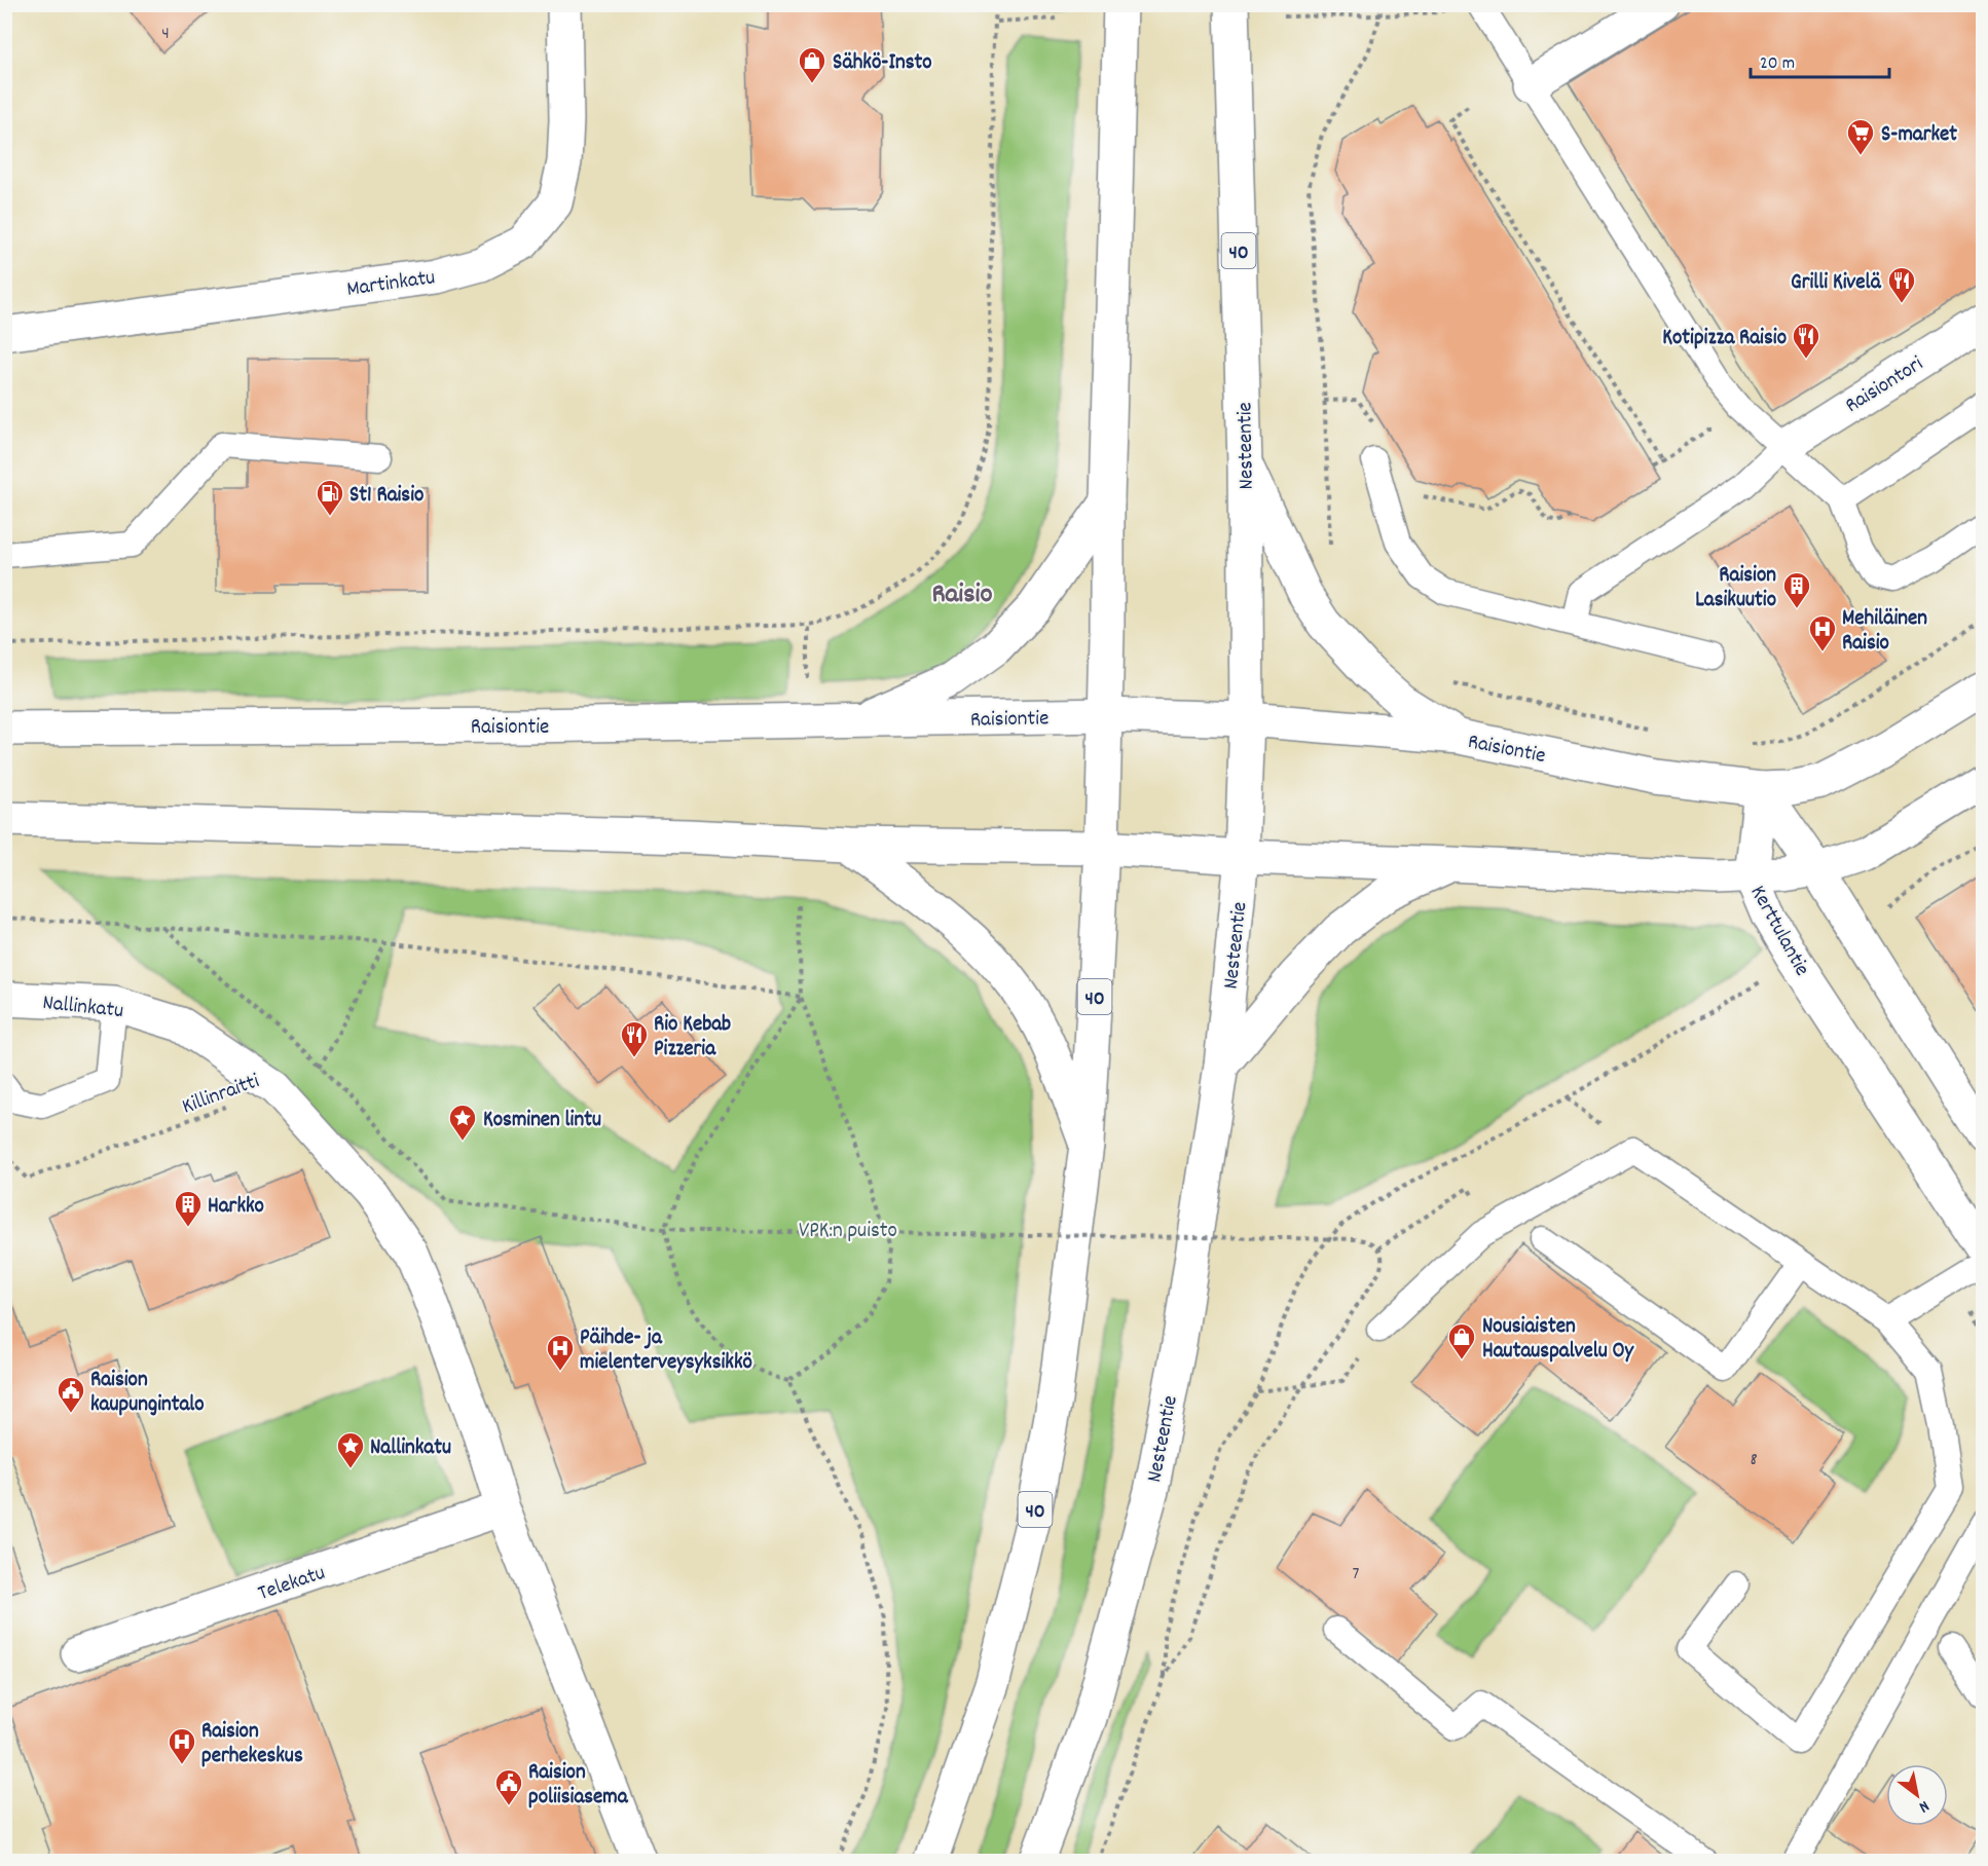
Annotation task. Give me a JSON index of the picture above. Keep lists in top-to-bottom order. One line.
{"streets":{"main road":["40","Martinkatu","Raisiontori","Nesteentie","Raisiontie","Kerttulantie","Nallinkatu","Telekatu"],"path":["Killinraitti"]},"crossings":[["40","Raisiontie"],["Nesteentie","Raisiontie"],["Raisiontie","Kerttulantie"],["Nallinkatu","Killinraitti"],["Nallinkatu","Telekatu"]],"districts":["Raisio"],"parks":["VPK:n puisto"],"places":{"shop":["Sähkö-Insto","Nousiaisten Hautauspalvelu Oy"],"supermarket":["S-market"],"restaurant":["Grilli Kivelä","Kotipizza Raisio","Rio Kebab Pizzeria"],"fuel station":["St1 Raisio"],"building":["Raision Lasikuutio","Harkko"],"hospital":["Mehiläinen Raisio","Päihde- ja mielenterveysyksikkö","Raision perhekeskus"],"place":["Kosminen lintu","Nallinkatu"],"public building":["Raision kaupungintalo","Raision poliisiasema"]},"house_numbers":["4","8","7"],"scale_bar":"20 m","north":"bottom right"}
